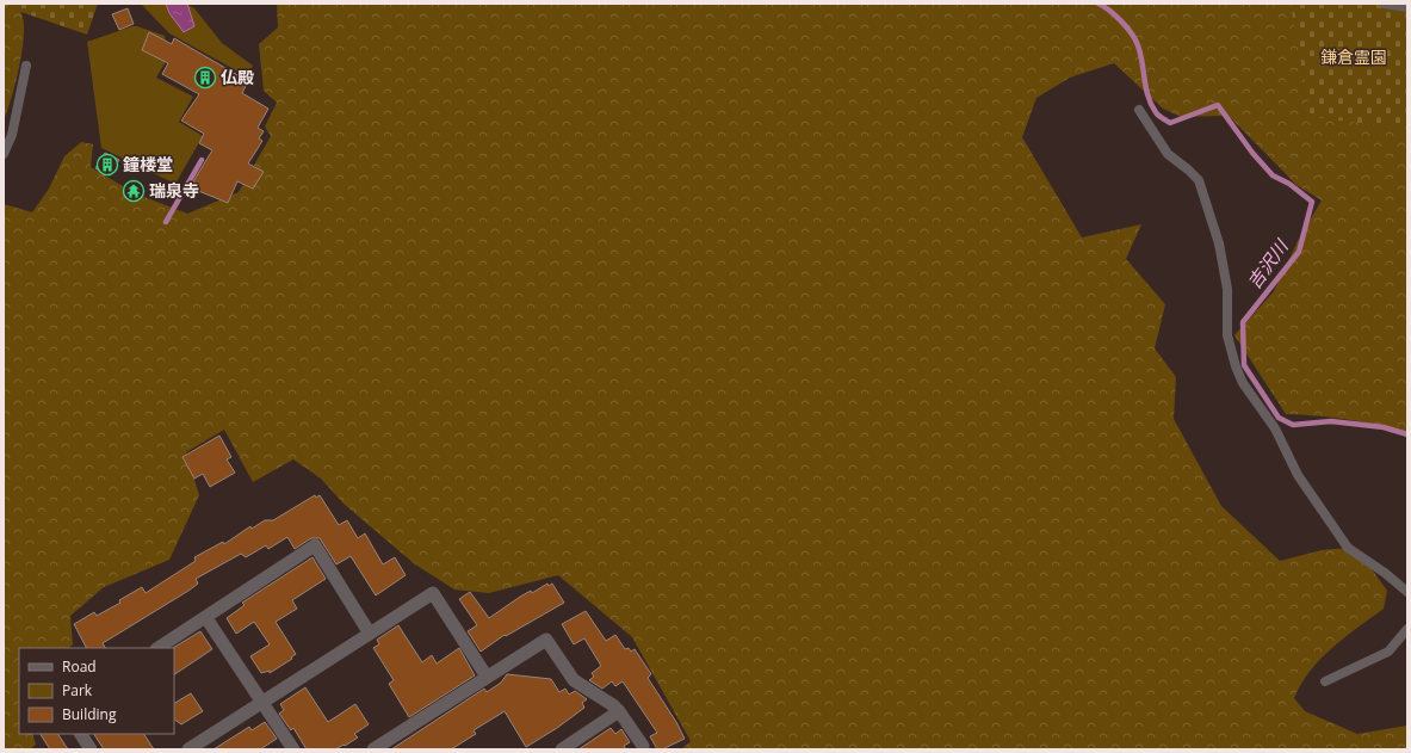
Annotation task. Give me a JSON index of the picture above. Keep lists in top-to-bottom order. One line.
{"water":["吉沢川"],"parks":["鎌倉霊園"],"places":{"building":["仏殿","鐘楼堂"],"temple":["瑞泉寺"]},"legend":["Road","Park","Building"]}
